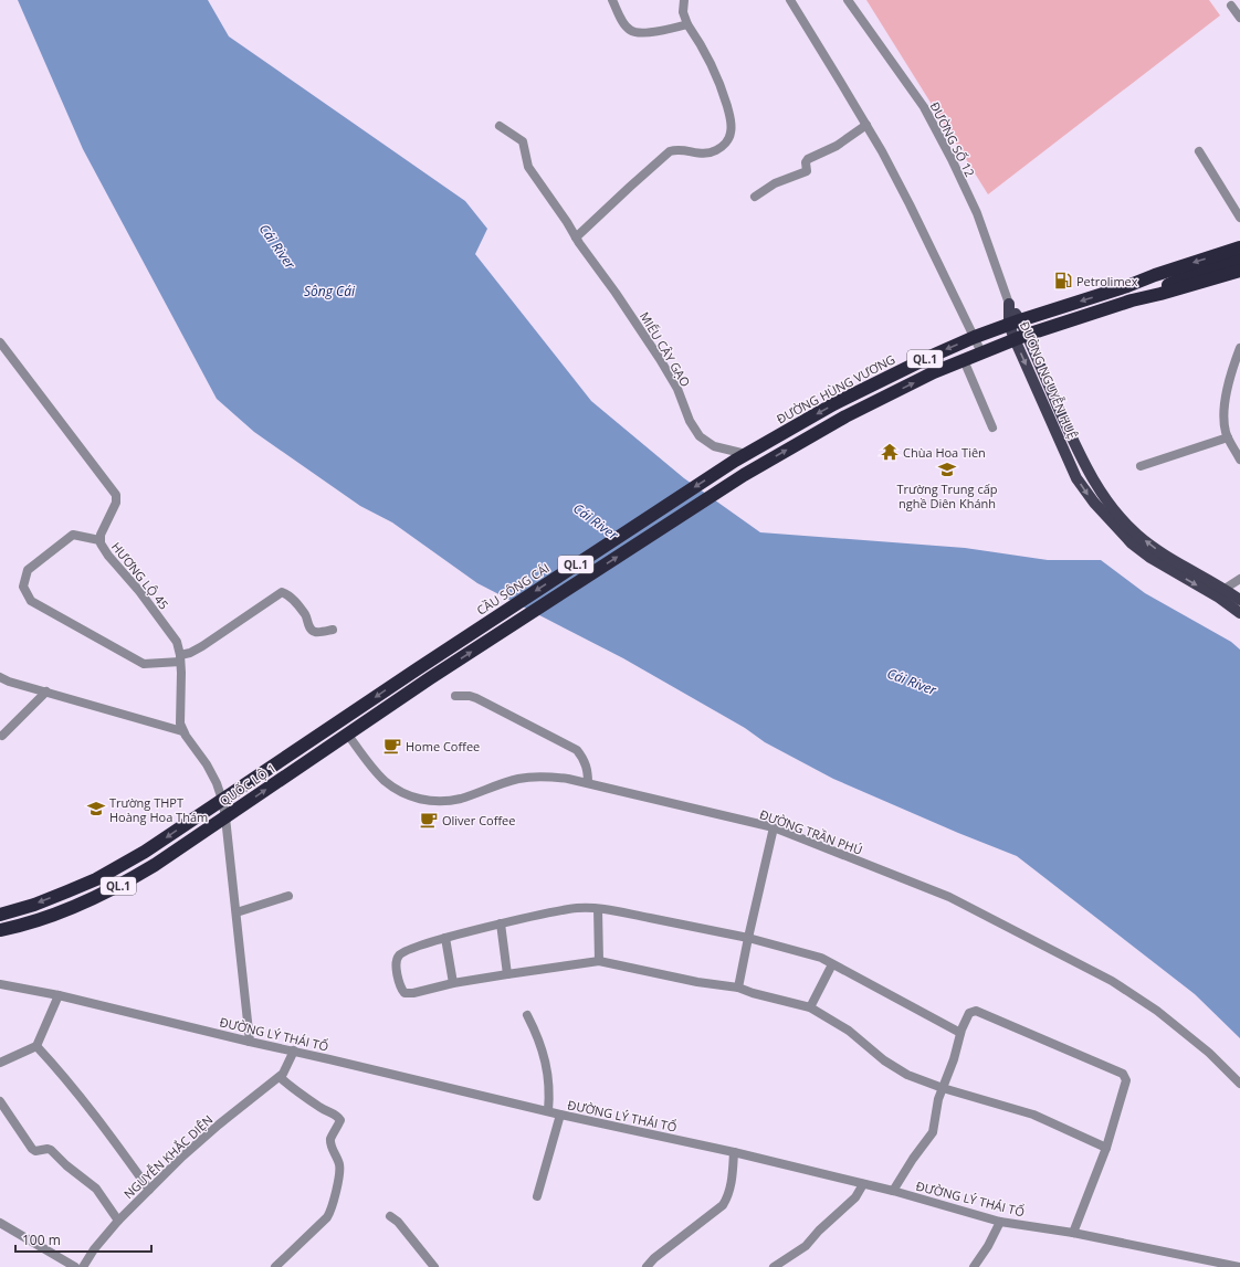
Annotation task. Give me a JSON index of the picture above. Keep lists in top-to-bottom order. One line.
{"streets":{"highway":["QL.1","ĐƯỜNG HÙNG VƯƠNG","CẦU SÔNG CÁI","QUỐC LỘ 1"],"main road":["ĐƯỜNG NGUYỄN HUỆ"],"street":["ĐƯỜNG SỐ 12","MIẾU CÂY GẠO","HƯƠNG LỘ 45","ĐƯỜNG TRẦN PHÚ","ĐƯỜNG LÝ THÁI TỔ","NGUYỄN KHẮC DIỆN"]},"crossings":[["ĐƯỜNG SỐ 12","ĐƯỜNG NGUYỄN HUỆ"],["MIẾU CÂY GẠO","ĐƯỜNG HÙNG VƯƠNG"],["MIẾU CÂY GẠO","CẦU SÔNG CÁI"],["QL.1","ĐƯỜNG NGUYỄN HUỆ"],["QL.1","ĐƯỜNG HÙNG VƯƠNG"],["QL.1","QUỐC LỘ 1"],["ĐƯỜNG NGUYỄN HUỆ","ĐƯỜNG HÙNG VƯƠNG"],["ĐƯỜNG HÙNG VƯƠNG","CẦU SÔNG CÁI"],["HƯƠNG LỘ 45","QUỐC LỘ 1"],["HƯƠNG LỘ 45","ĐƯỜNG LÝ THÁI TỔ"],["CẦU SÔNG CÁI","QUỐC LỘ 1"],["QUỐC LỘ 1","ĐƯỜNG TRẦN PHÚ"],["ĐƯỜNG LÝ THÁI TỔ","NGUYỄN KHẮC DIỆN"]],"one_way":["CẦU SÔNG CÁI"],"water":["Cái River","Sông Cái"],"places":{"fuel station":["Petrolimex"],"temple":["Chùa Hoa Tiên"],"school or university":["Trường Trung cấp nghề Diên Khánh","Trường THPT Hoàng Hoa Thám"],"cafe":["Home Coffee","Oliver Coffee"]},"scale_bar":"100 m"}
